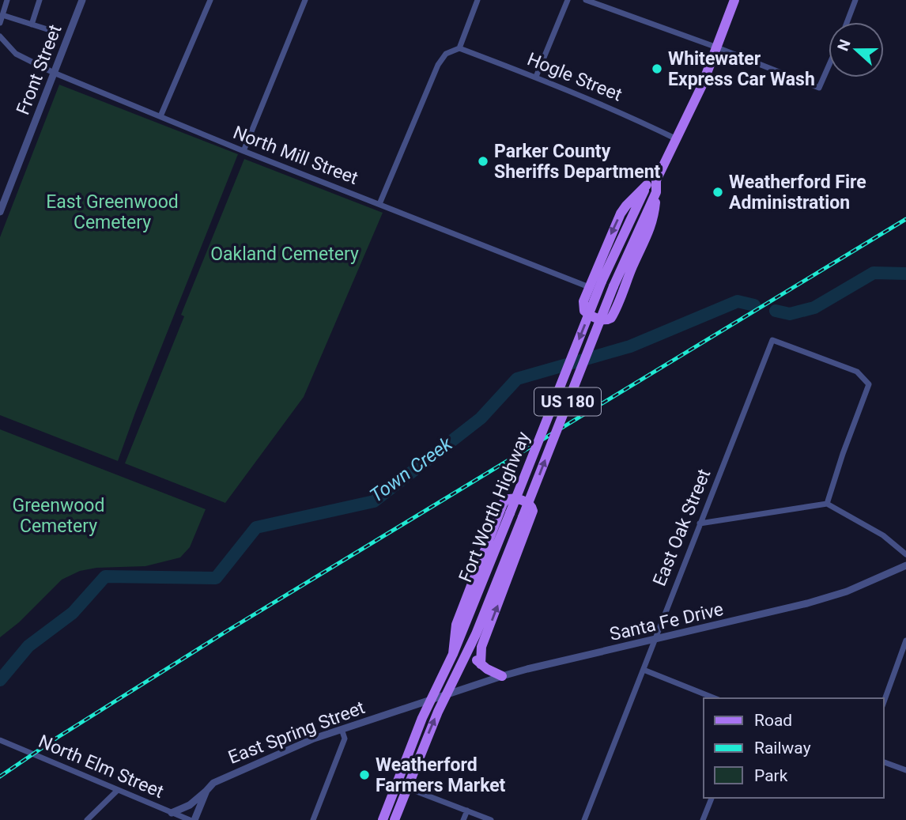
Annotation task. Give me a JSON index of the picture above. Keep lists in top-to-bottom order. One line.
{"streets":{"main road":["US 180","Fort Worth Highway"],"street":["Front Street","Hogle Street","North Mill Street","East Oak Street","Santa Fe Drive","East Spring Street","North Elm Street"]},"crossings":[["Front Street","North Mill Street"],["Hogle Street","Fort Worth Highway"],["Fort Worth Highway","Santa Fe Drive"],["Fort Worth Highway","East Spring Street"],["East Oak Street","Santa Fe Drive"],["Santa Fe Drive","East Spring Street"],["East Spring Street","North Elm Street"]],"water":["Town Creek"],"parks":["East Greenwood Cemetery","Oakland Cemetery","Greenwood Cemetery"],"places":["Whitewater Express Car Wash","Parker County Sheriffs Department","Weatherford Fire Administration","Weatherford Farmers Market"],"legend":["Road","Railway","Park"],"north":"left"}
